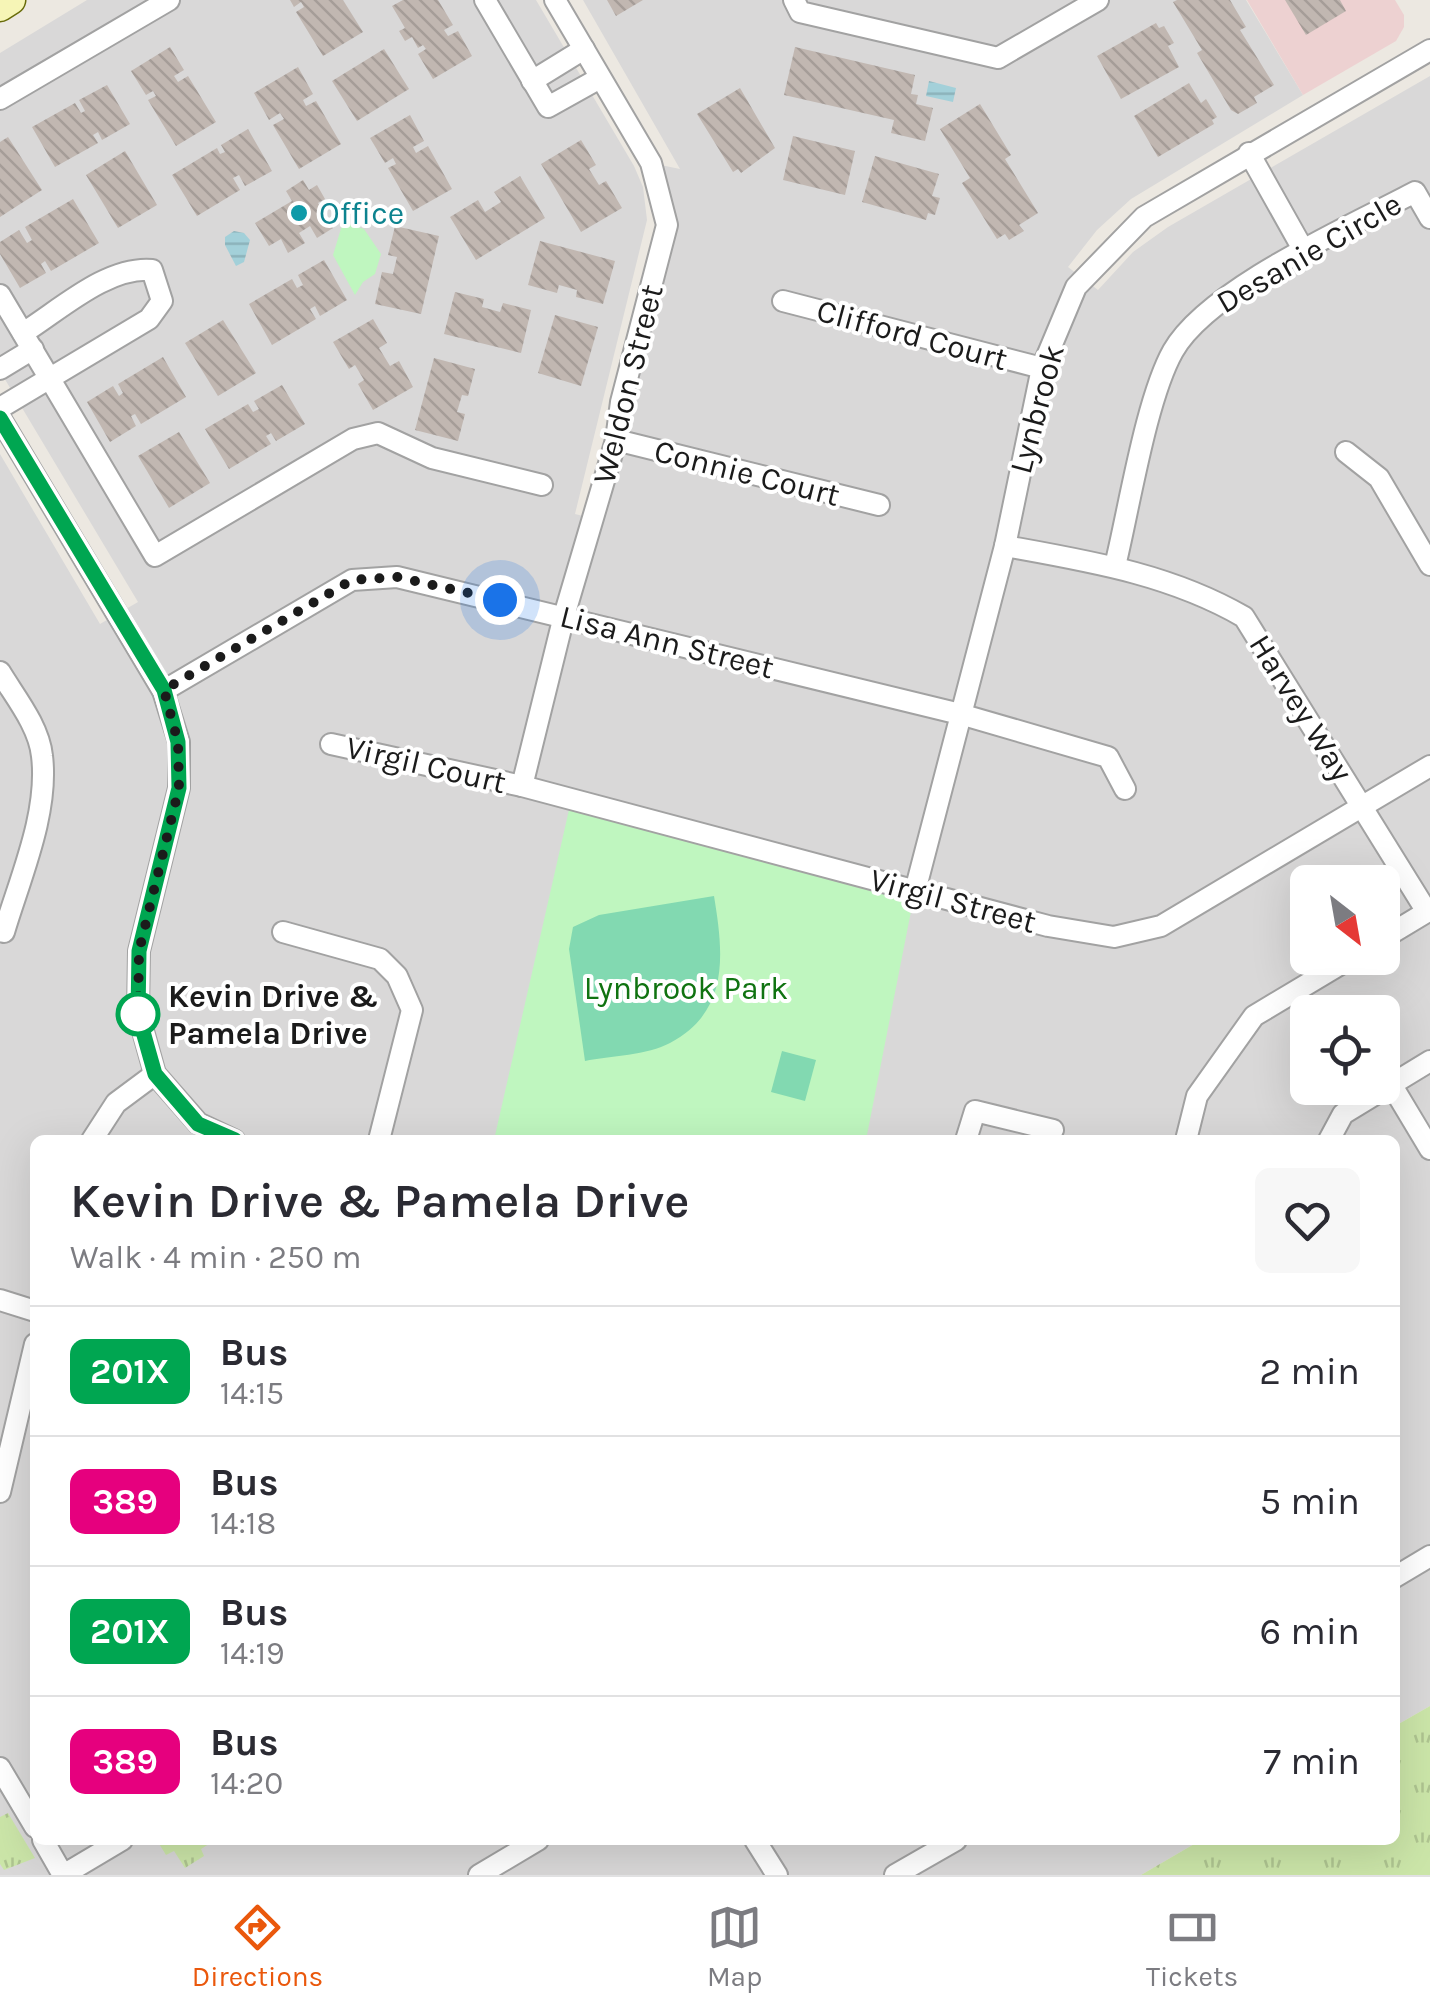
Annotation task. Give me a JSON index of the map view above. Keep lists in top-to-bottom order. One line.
{"streets":{"street":["Desanie Circle","Clifford Court","Weldon Street","Lynbrook","Connie Court","Lisa Ann Street","Harvey Way","Virgil Court","Virgil Street"]},"crossings":[["Desanie Circle","Harvey Way"],["Clifford Court","Lynbrook"],["Weldon Street","Connie Court"],["Weldon Street","Lisa Ann Street"],["Weldon Street","Virgil Court"],["Weldon Street","Virgil Street"],["Lynbrook","Lisa Ann Street"],["Lynbrook","Harvey Way"],["Lynbrook","Virgil Street"],["Harvey Way","Virgil Street"],["Virgil Court","Virgil Street"]],"parks":["Lynbrook Park"],"places":["Office","Kevin Drive & Pamela Drive"],"lines":["bus line 201X"],"north":"bottom right","page":{"heading":["Kevin Drive & Pamela Drive","Walk · 4 min · 250 m"],"list":[{"mark":"201X","name":"Bus","note":"14:15","value":"2 min"},{"mark":"389","name":"Bus","note":"14:18","value":"5 min"},{"mark":"201X","name":"Bus","note":"14:19","value":"6 min"},{"mark":"389","name":"Bus","note":"14:20","value":"7 min"}],"tabs":["Directions","Map","Tickets"]}}
